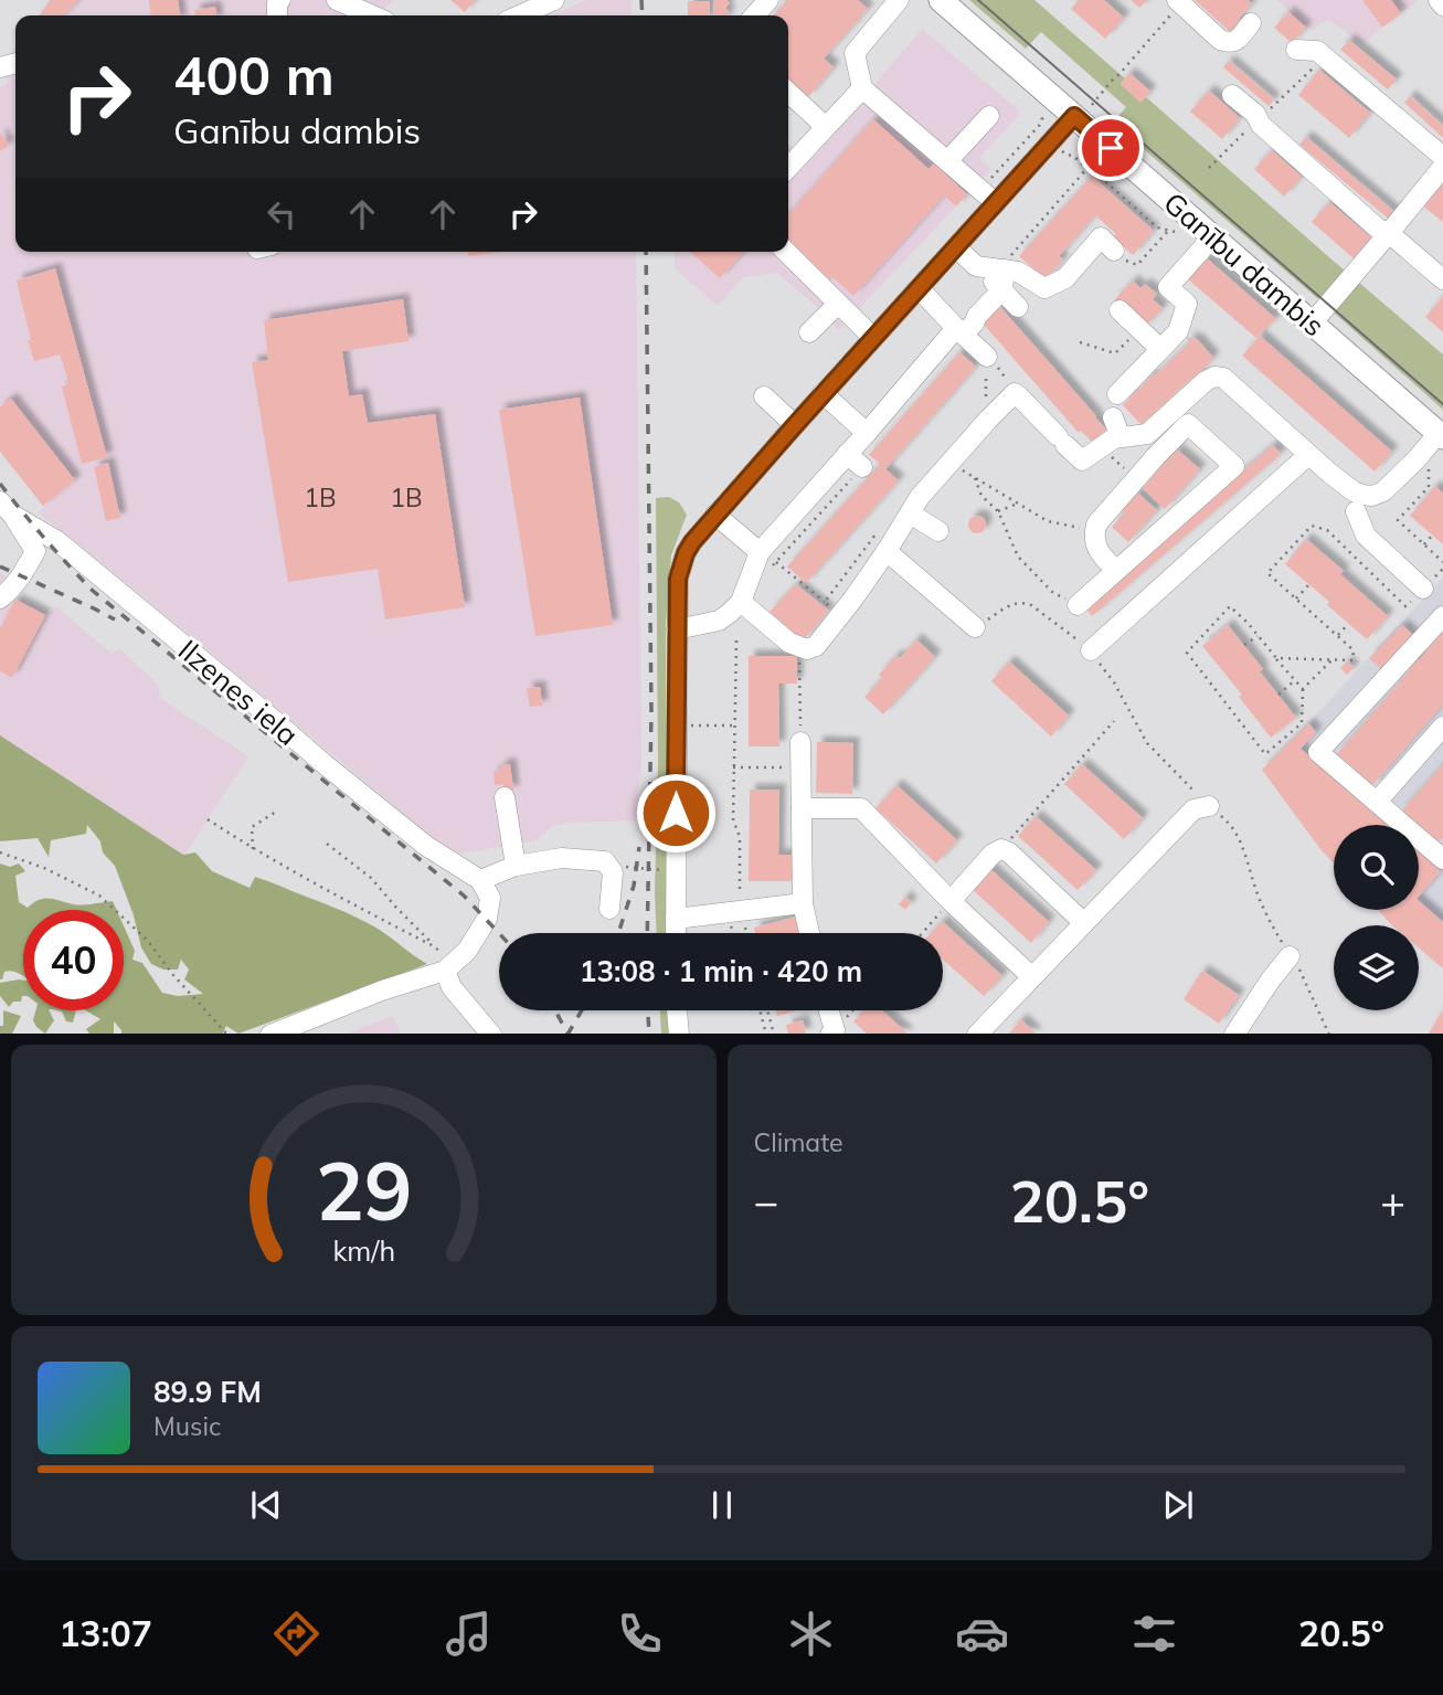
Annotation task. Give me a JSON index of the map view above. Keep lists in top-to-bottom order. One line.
{"streets":{"main road":["Ganību dambis"],"street":["Ilzenes iela"]},"house_numbers":["1B","1B"],"page":{"turn":["400 m","Ganību dambis"],"limit":"40","trip":"13:08 · 1 min · 420 m","tile":"Climate","heat":["−","20.5°","+"],"song":["89.9 FM","Music"],"tabs":["13:07","20.5°"],"gauge":["29","km/h"]}}
